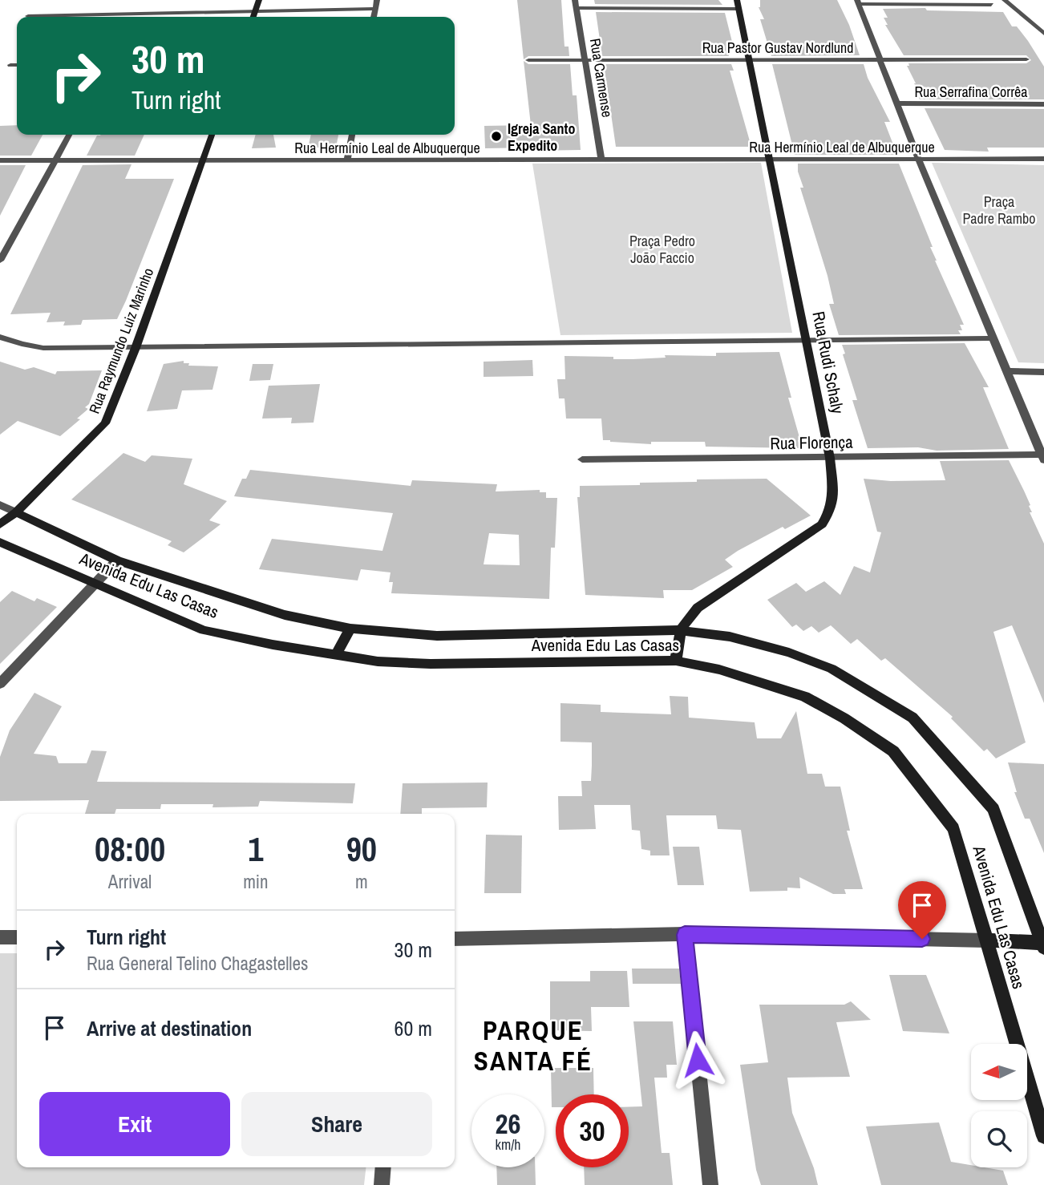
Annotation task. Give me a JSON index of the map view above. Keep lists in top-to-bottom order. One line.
{"streets":{"street":["Rua Pastor Gustav Nordlund","Rua Carmense","Rua Serrafina Corrêa","Rua Hermínio Leal de Albuquerque","Rua Raymundo Luiz Marinho","Rua Rudi Schaly","Rua Florença","Avenida Edu Las Casas"]},"crossings":[["Rua Pastor Gustav Nordlund","Rua Carmense"],["Rua Pastor Gustav Nordlund","Rua Rudi Schaly"],["Rua Carmense","Rua Hermínio Leal de Albuquerque"],["Rua Hermínio Leal de Albuquerque","Rua Raymundo Luiz Marinho"],["Rua Hermínio Leal de Albuquerque","Rua Rudi Schaly"],["Rua Raymundo Luiz Marinho","Avenida Edu Las Casas"],["Rua Rudi Schaly","Rua Florença"],["Rua Rudi Schaly","Avenida Edu Las Casas"]],"districts":["PARQUE SANTA FÉ"],"parks":["Praça Padre Rambo","Praça Pedro João Faccio"],"places":["Igreja Santo Expedito"],"north":"left","page":{"turn":["30 m","Turn right"],"eta":["08:00","Arrival","1","min","90","m"],"list":[{"name":"Turn right","note":"Rua General Telino Chagastelles","value":"30 m"},{"name":"Arrive at destination","value":"60 m"}],"buttons":["Exit","Share"],"speed":"26 km/h","limit":"30"}}
